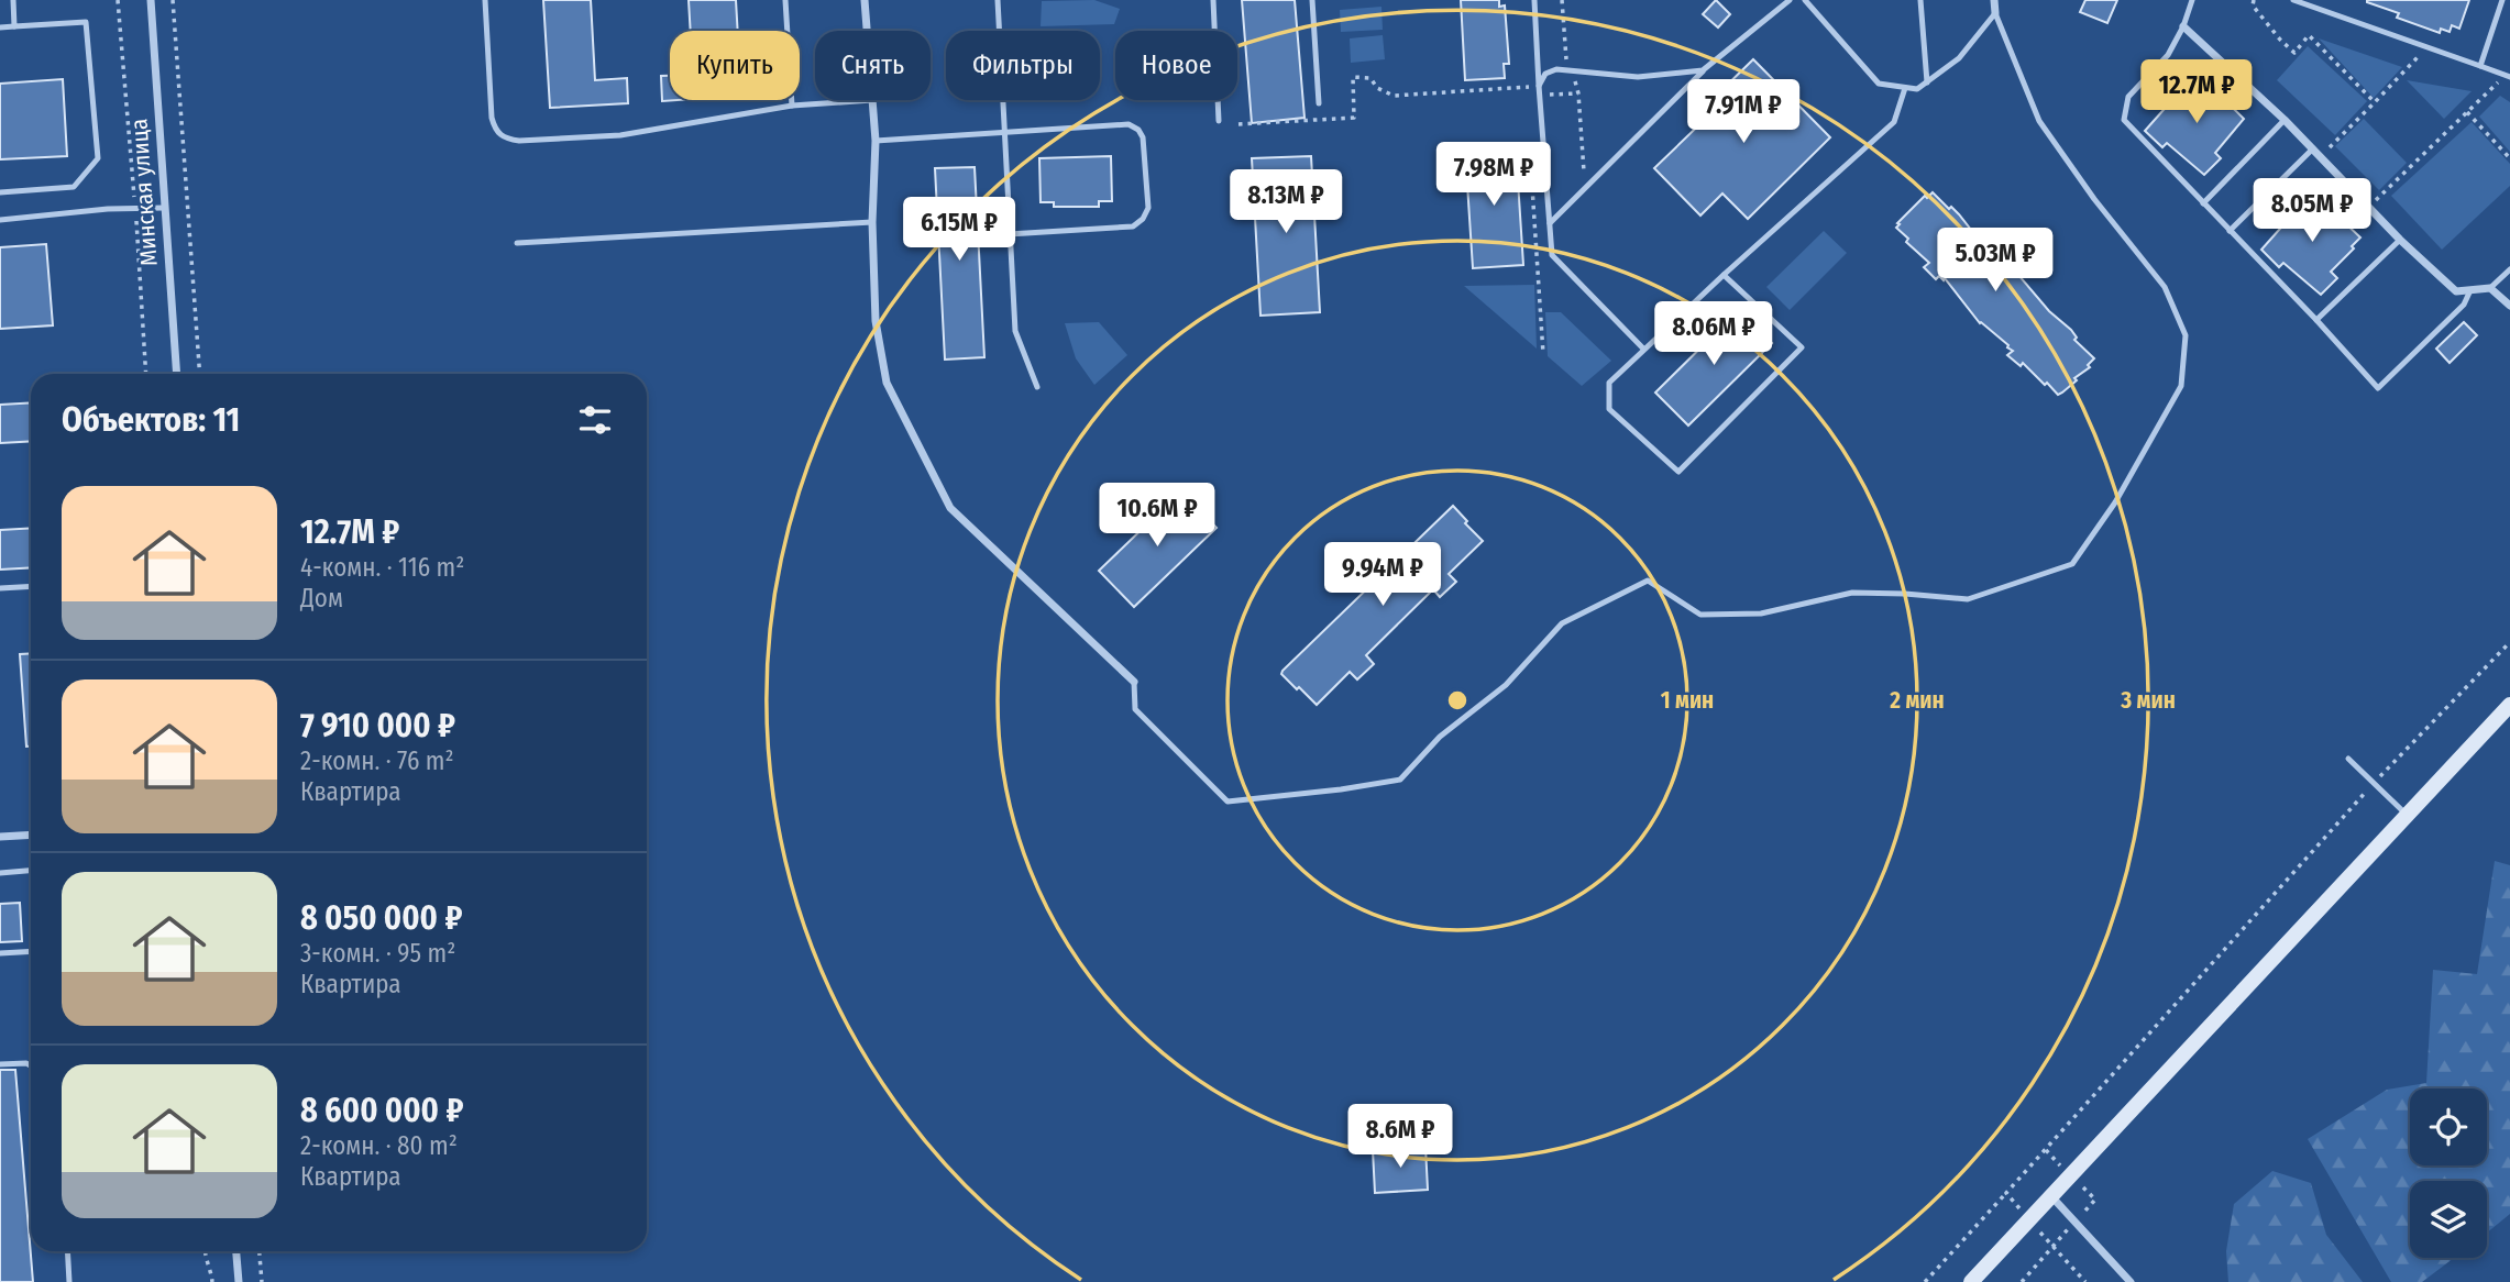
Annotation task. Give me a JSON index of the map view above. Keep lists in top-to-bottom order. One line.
{"streets":{"street":["Минская улица"]},"page":{"chip":["Купить","Снять","Фильтры","Новое"],"price":["12.7M ₽","7.91M ₽","7.98M ₽","8.13M ₽","8.05M ₽","6.15M ₽","5.03M ₽","8.06M ₽","10.6M ₽","9.94M ₽","8.6M ₽"],"heading":"Объектов: 11","list":[{"name":"12.7M ₽","note":"4-комн. · 116 m² · Дом"},{"name":"7 910 000 ₽","note":"2-комн. · 76 m² · Квартира"},{"name":"8 050 000 ₽","note":"3-комн. · 95 m² · Квартира"},{"name":"8 600 000 ₽","note":"2-комн. · 80 m² · Квартира"}]},"rings":["1 мин","2 мин","3 мин"]}
